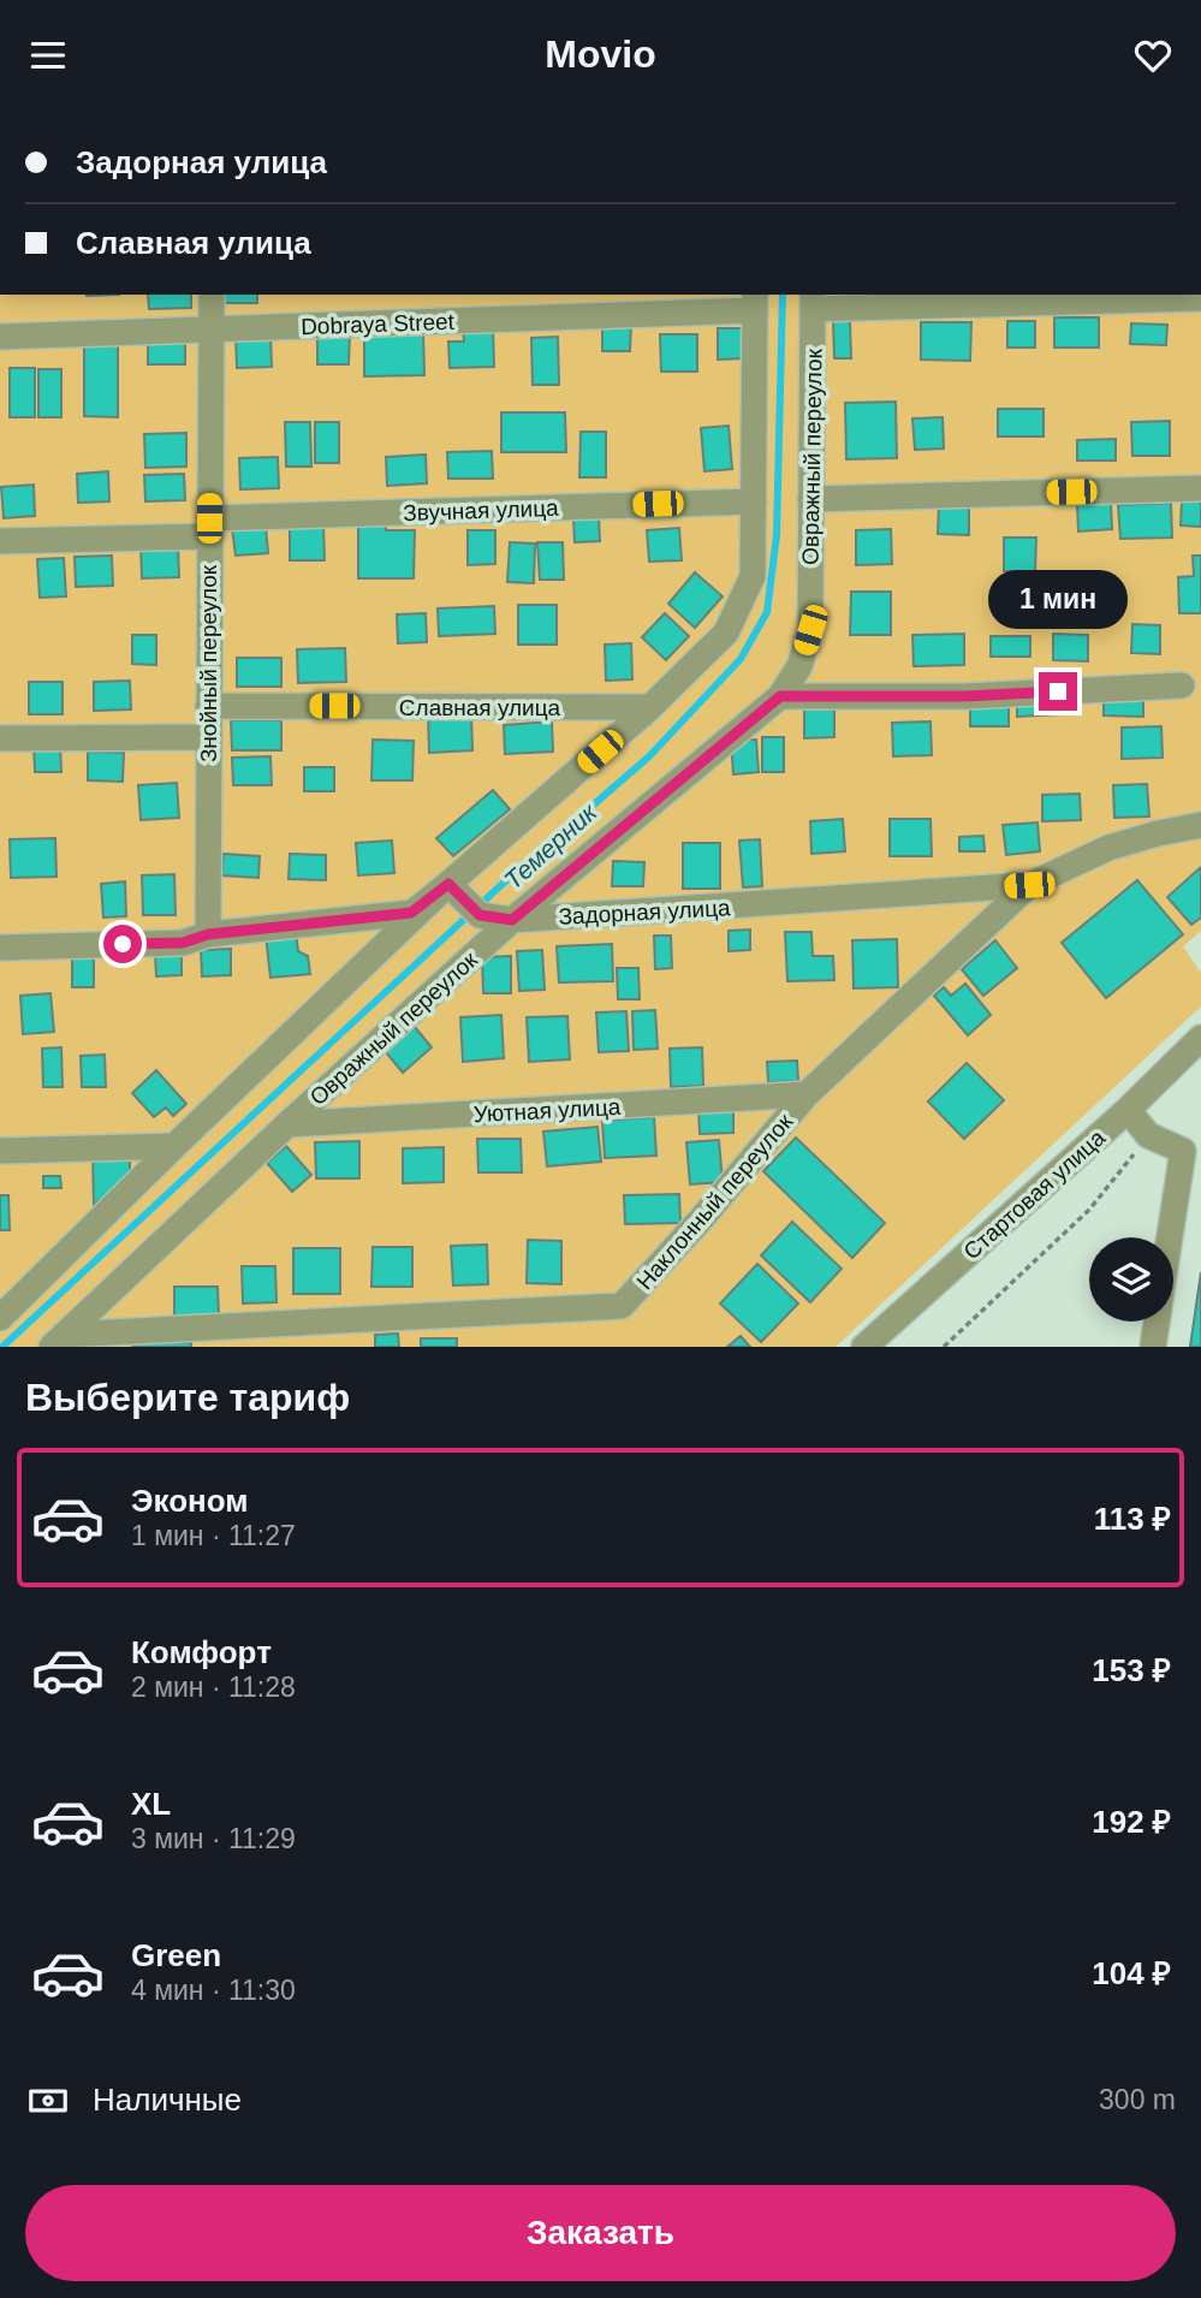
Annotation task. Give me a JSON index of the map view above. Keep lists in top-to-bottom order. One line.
{"streets":{"street":["Dobraya Street","Овражный переулок","Звучная улица","Знойный переулок","Славная улица","Задорная улица","Уютная улица","Стартовая улица","Наклонный переулок"]},"crossings":[["Dobraya Street","Знойный переулок"],["Овражный переулок","Задорная улица"],["Овражный переулок","Уютная улица"],["Овражный переулок","Наклонный переулок"],["Звучная улица","Знойный переулок"],["Знойный переулок","Славная улица"],["Задорная улица","Наклонный переулок"],["Уютная улица","Наклонный переулок"]],"water":["Темерник"],"page":{"header":"Movio","banner":["Задорная улица","Славная улица"],"bubble":"1 мин","heading":"Выберите тариф","list":[{"name":"Эконом","note":"1 мин · 11:27","value":"113 ₽"},{"name":"Комфорт","note":"2 мин · 11:28","value":"153 ₽"},{"name":"XL","note":"3 мин · 11:29","value":"192 ₽"},{"name":"Green","note":"4 мин · 11:30","value":"104 ₽"}],"pay":["Наличные","300 m"],"buttons":"Заказать"}}
